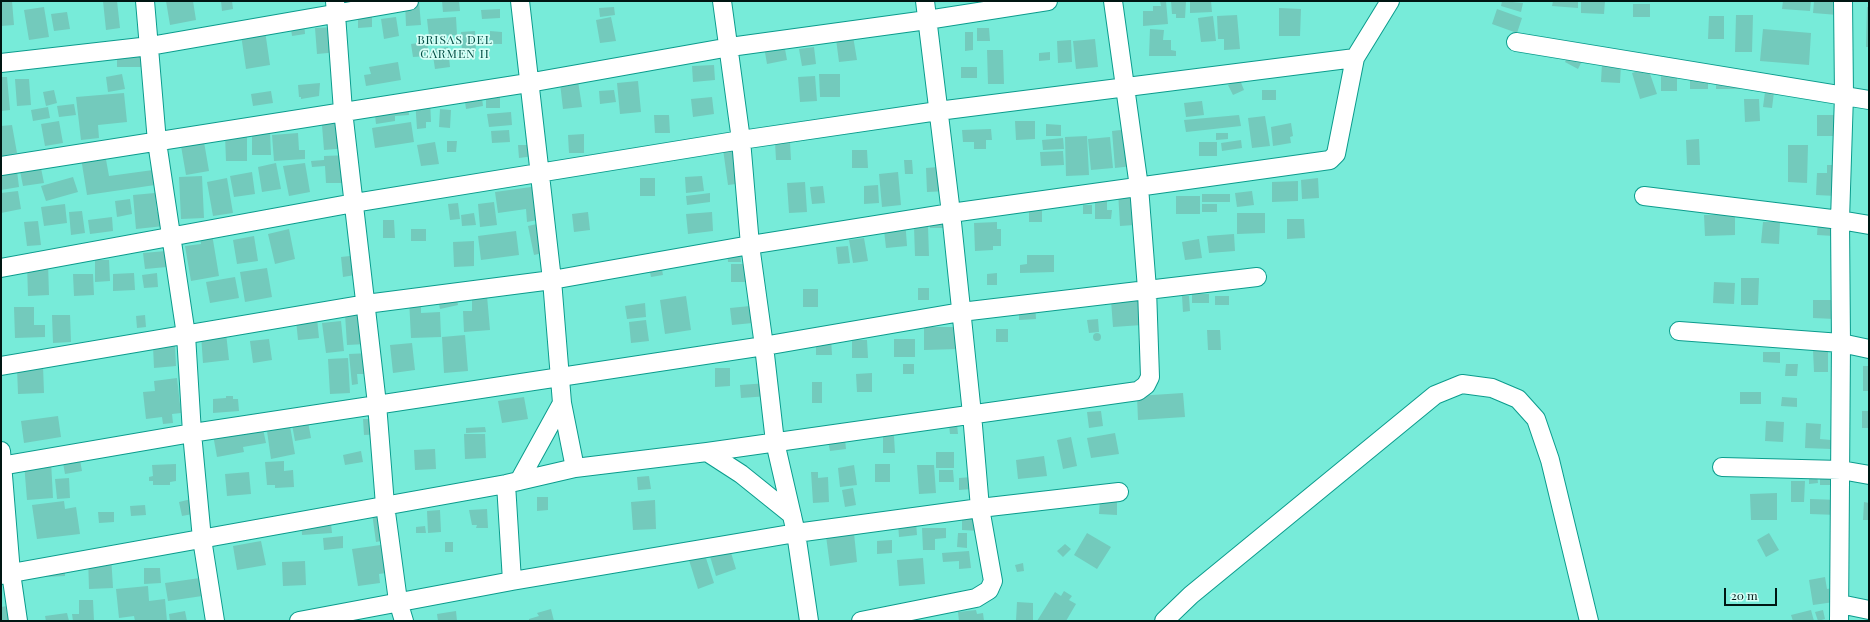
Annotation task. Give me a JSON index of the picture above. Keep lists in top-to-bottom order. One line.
{"districts":["BRISAS DEL CARMEN II"],"scale_bar":"20 m"}
